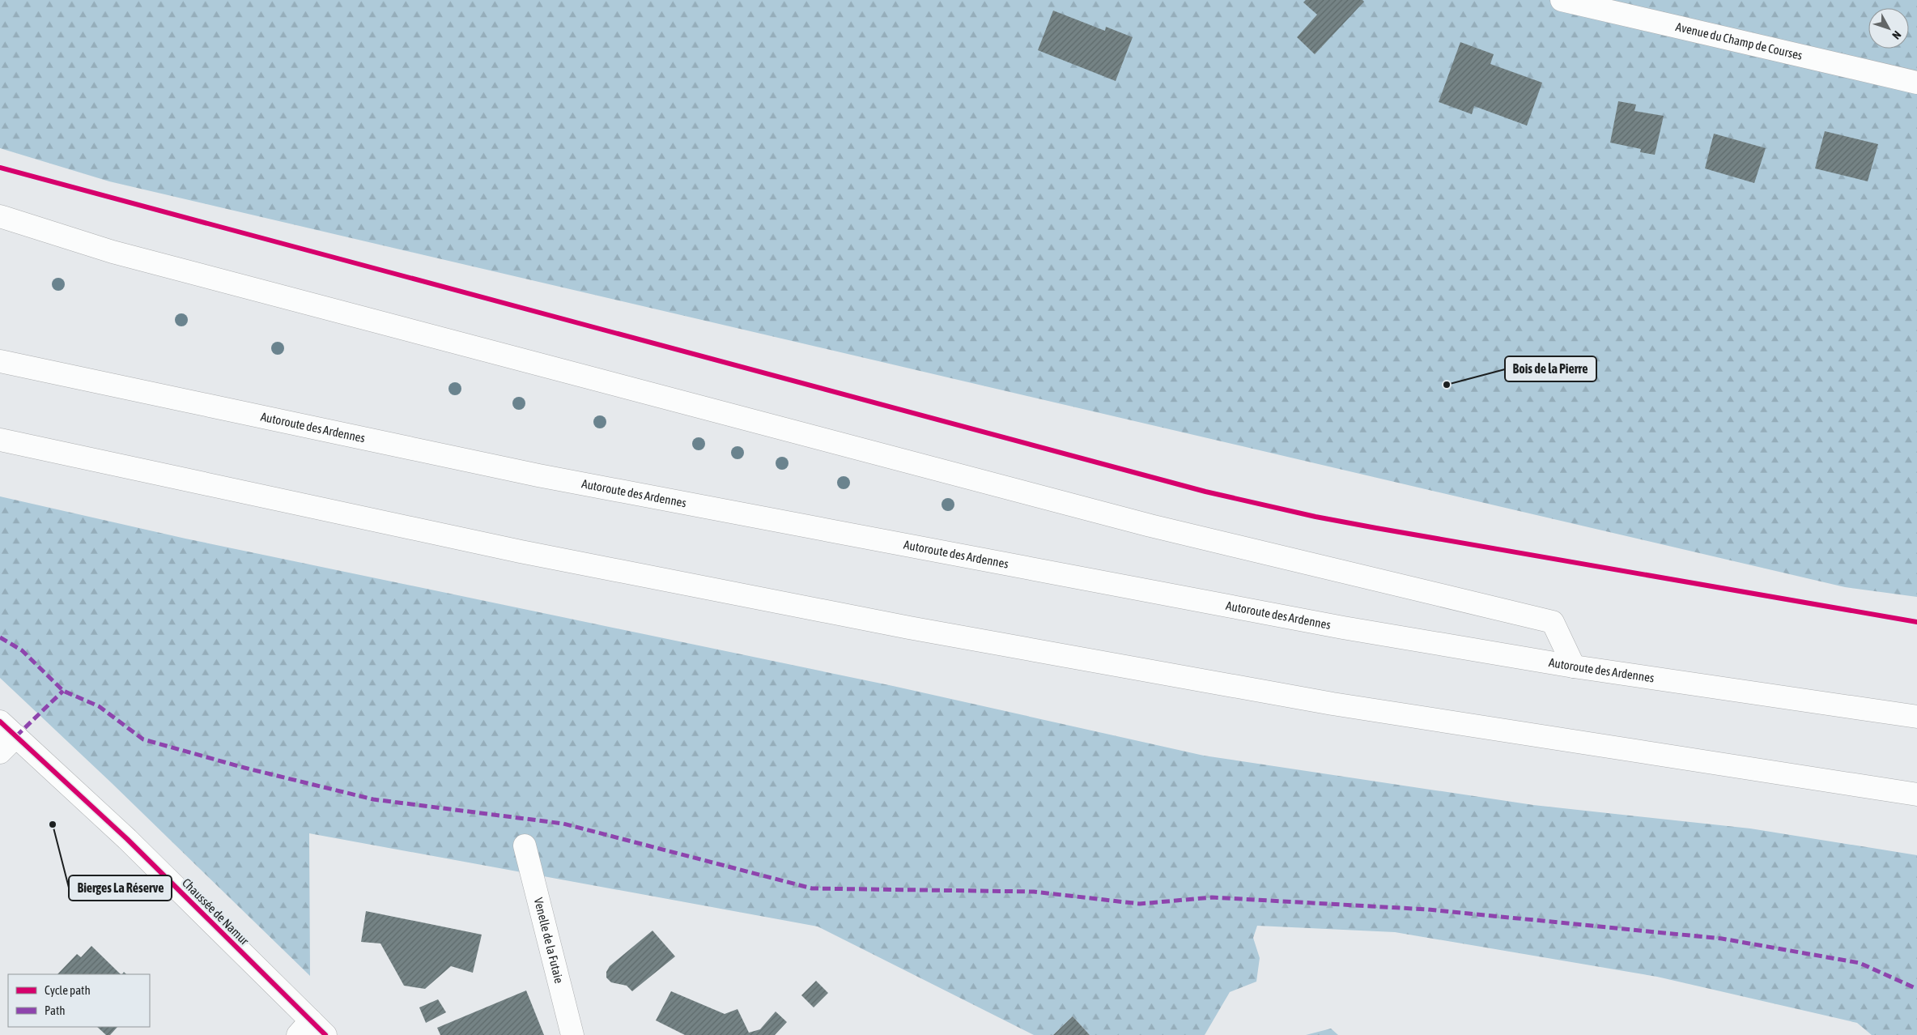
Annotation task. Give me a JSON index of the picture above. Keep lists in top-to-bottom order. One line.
{"streets":{"main road":["Avenue du Champ de Courses","Autoroute des Ardennes","Chaussée de Namur","Venelle de la Futaie"]},"places":["Bois de la Pierre","Bierges La Réserve"],"legend":["Cycle path","Path"],"north":"bottom right"}
